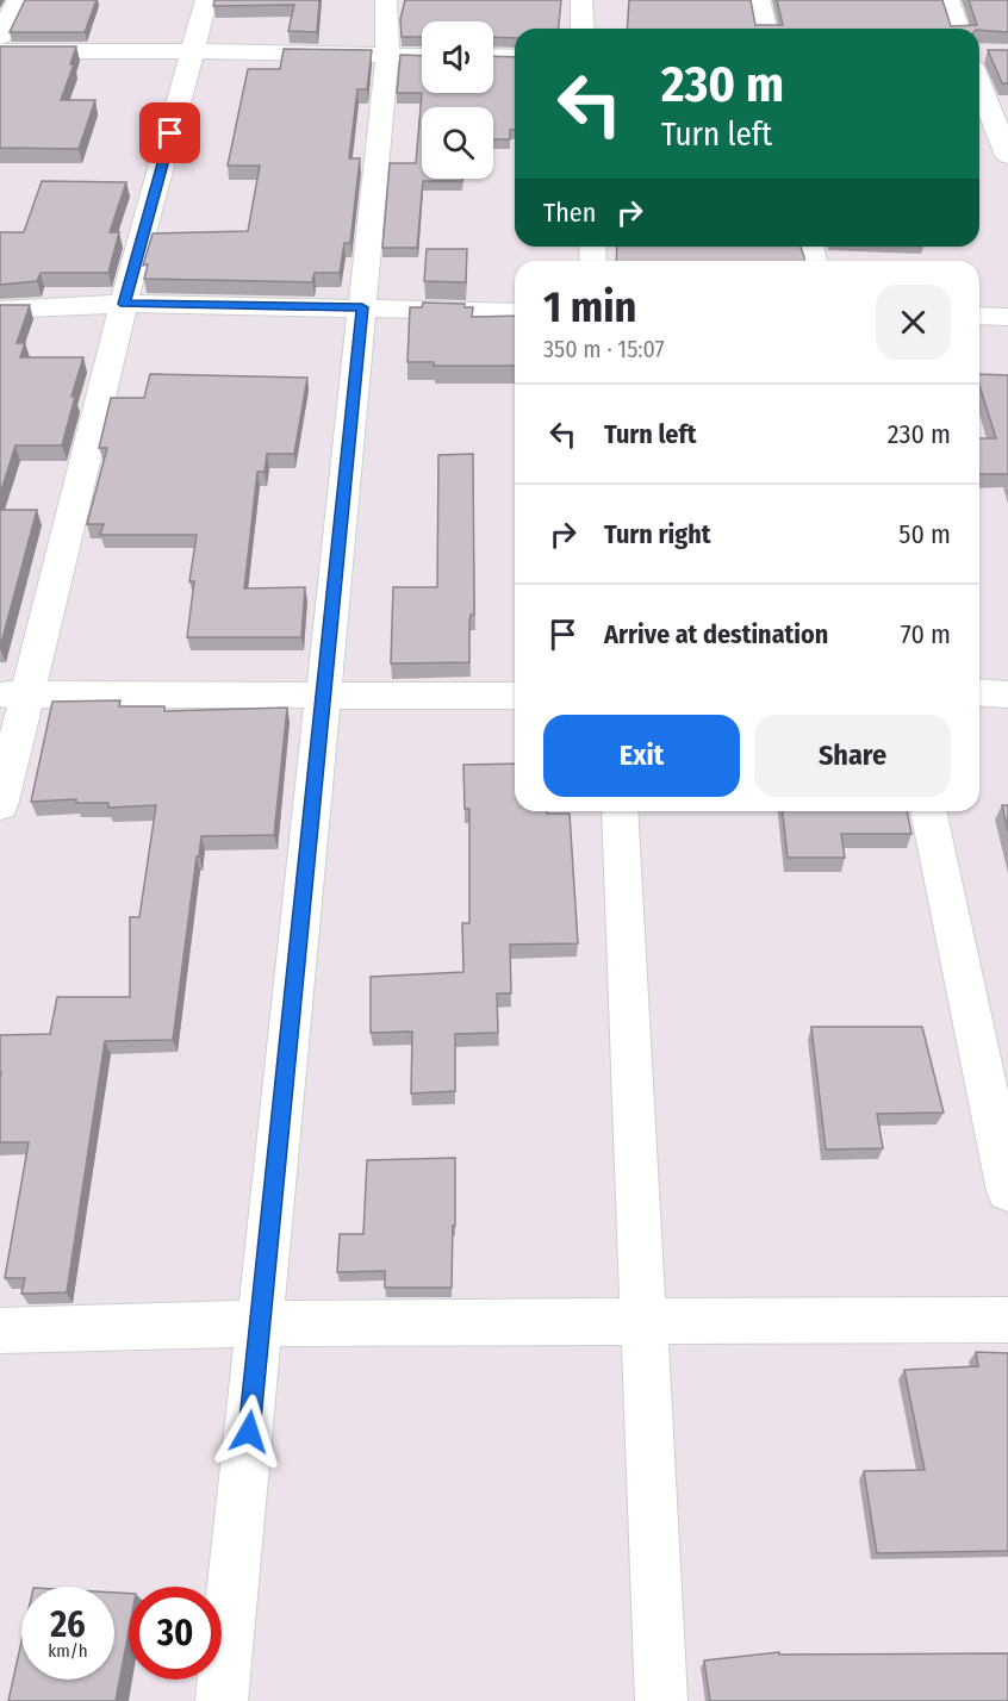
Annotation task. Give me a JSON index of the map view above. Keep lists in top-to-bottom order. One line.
{"page":{"turn":["230 m","Turn left"],"then":"Then","heading":["1 min","350 m · 15:07"],"list":[{"name":"Turn left","value":"230 m"},{"name":"Turn right","value":"50 m"},{"name":"Arrive at destination","value":"70 m"}],"buttons":["Exit","Share"],"speed":"26 km/h","limit":"30"}}
